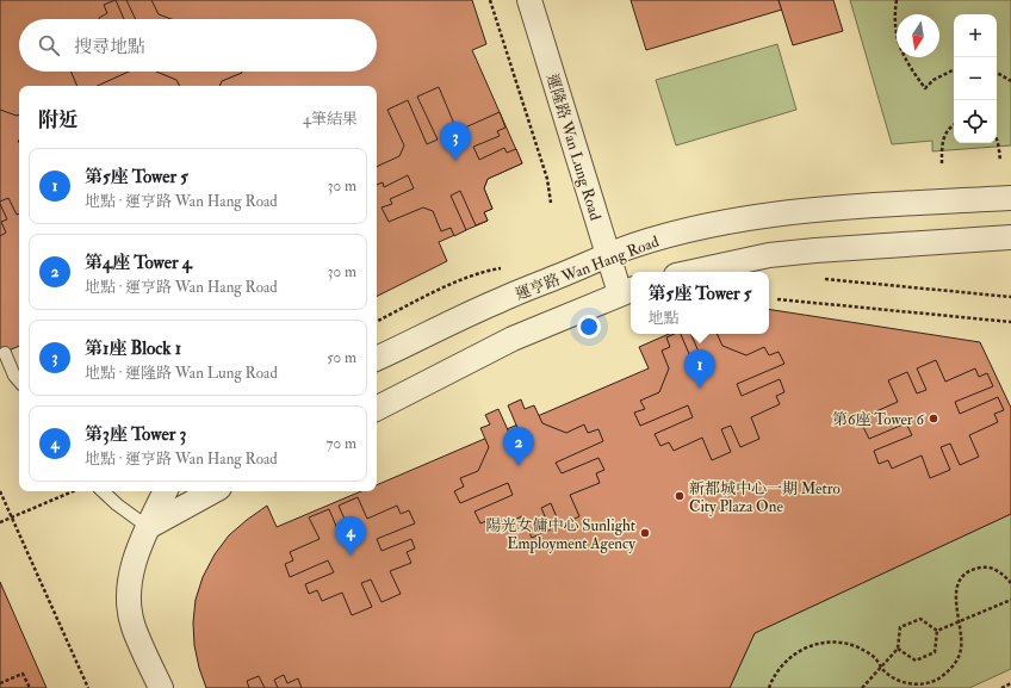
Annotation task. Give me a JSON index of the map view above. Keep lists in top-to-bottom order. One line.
{"streets":{"street":["運隆路 Wan Lung Road","運亨路 Wan Hang Road"]},"crossings":[["運隆路 Wan Lung Road","運亨路 Wan Hang Road"]],"places":["第6座 Tower 6","新都城中心一期 Metro City Plaza One","陽光女傭中心 Sunlight Employment Agency"],"north":"bottom","page":{"map_buttons":["+","−"],"search":"搜尋地點","heading":["附近","4筆結果"],"pins":["3","1","2","4"],"list":[{"mark":"1","name":"第5座 Tower 5","note":"地點 · 運亨路 Wan Hang Road","value":"30 m"},{"mark":"2","name":"第4座 Tower 4","note":"地點 · 運亨路 Wan Hang Road","value":"30 m"},{"mark":"3","name":"第1座 Block 1","note":"地點 · 運隆路 Wan Lung Road","value":"50 m"},{"mark":"4","name":"第3座 Tower 3","note":"地點 · 運亨路 Wan Hang Road","value":"70 m"}],"popup":["第5座 Tower 5","地點"]}}
